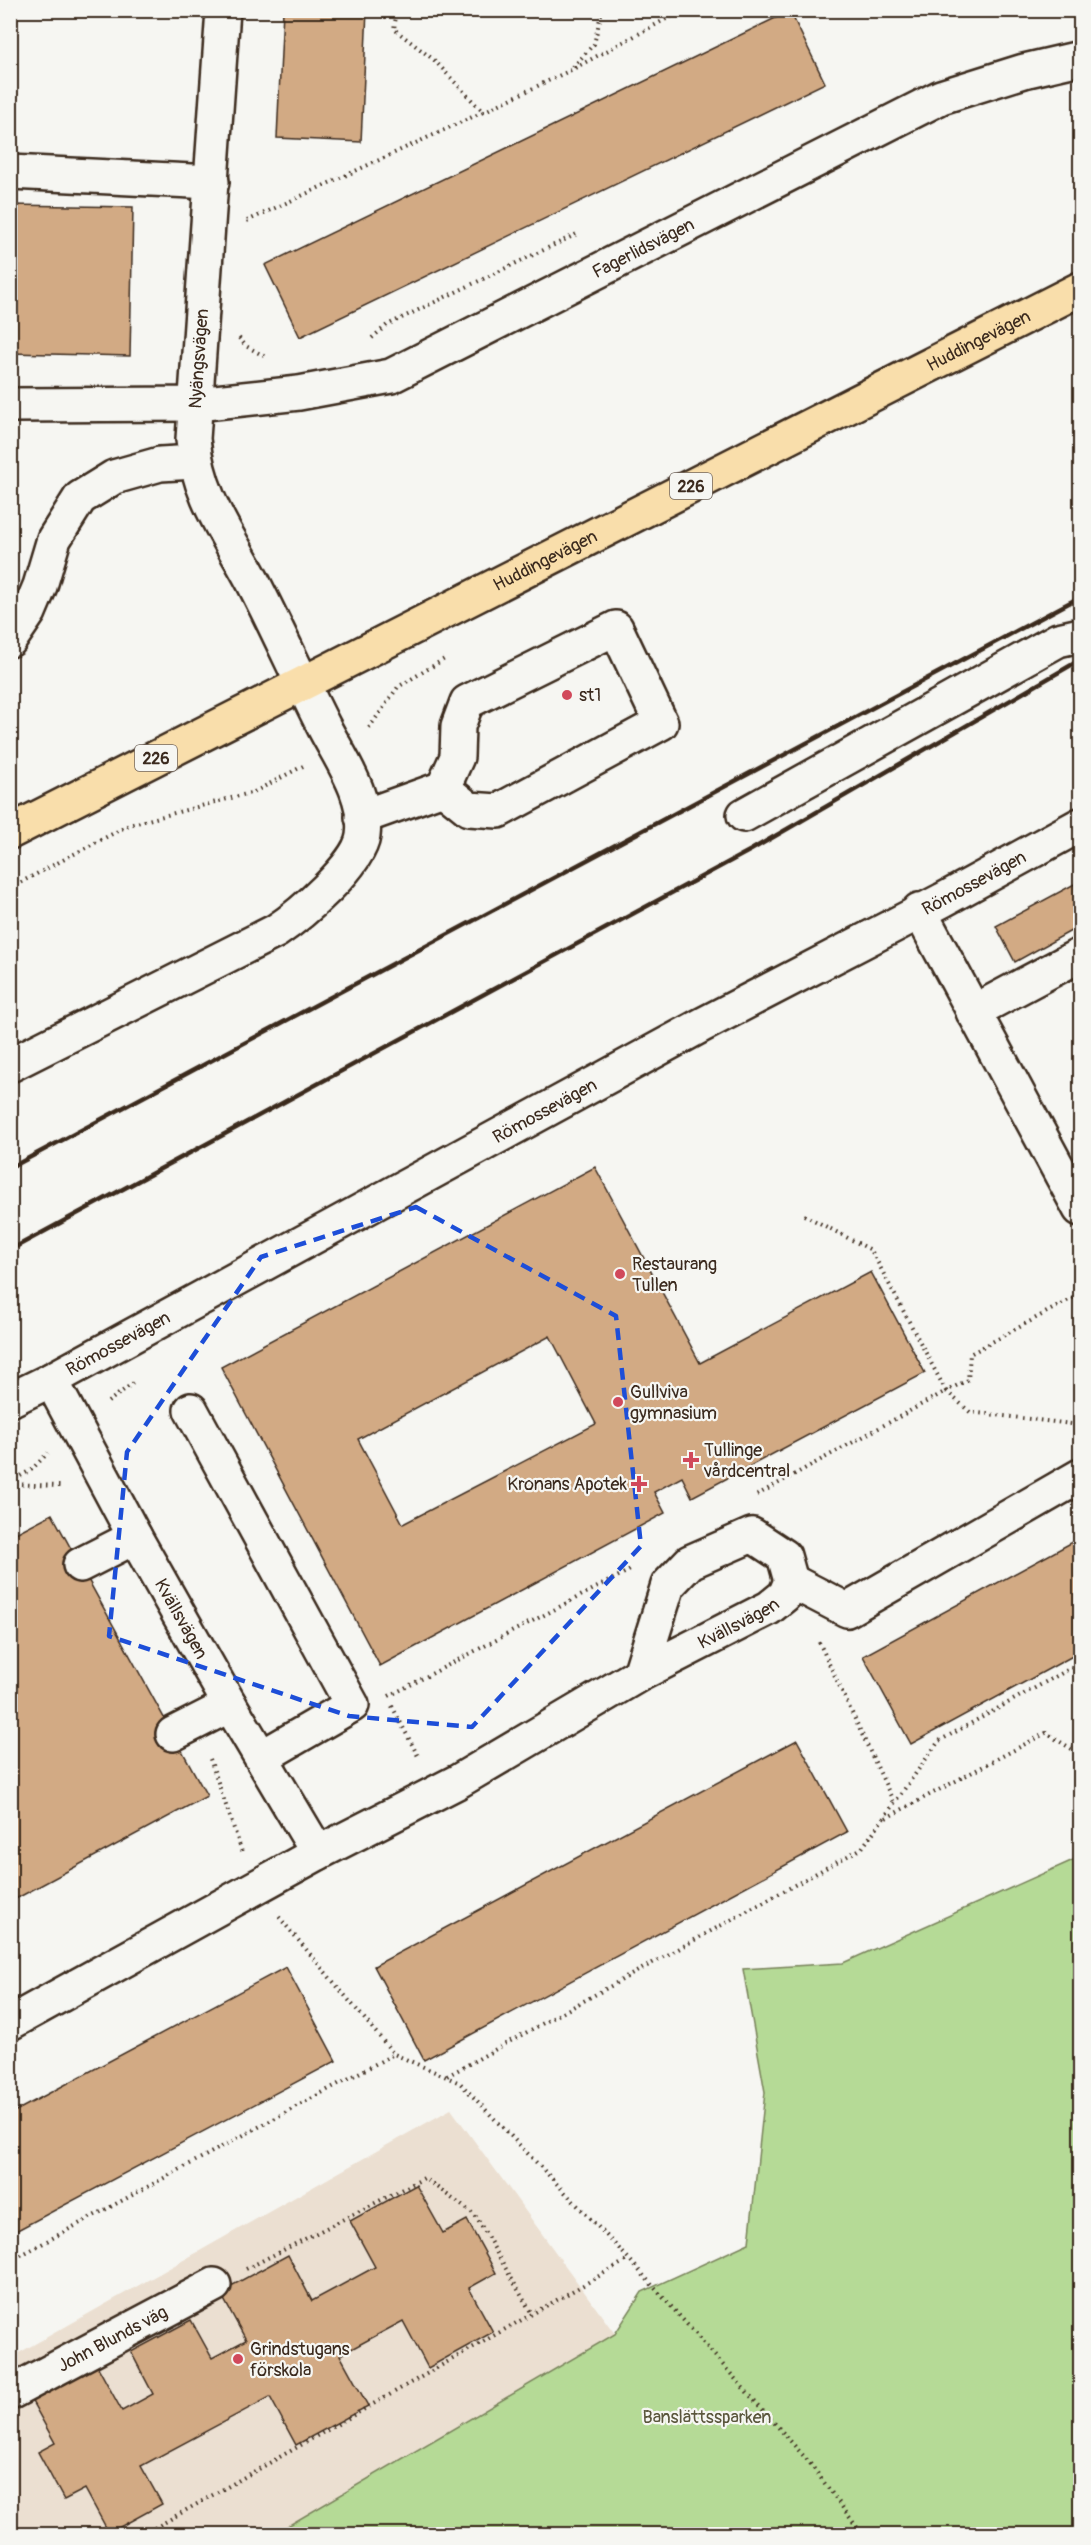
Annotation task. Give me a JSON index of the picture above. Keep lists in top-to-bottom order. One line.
{"streets":{"main road":["Huddingevägen","226"],"street":["Fagerlidsvägen","Nyängsvägen","Römossevägen","Kvällsvägen","John Blunds väg"]},"crossings":[["Fagerlidsvägen","Nyängsvägen"],["Huddingevägen","Nyängsvägen"],["Römossevägen","Kvällsvägen"]],"parks":["Banslättssparken"],"places":{"other":["st1","Restaurang Tullen","Gullviva gymnasium","Grindstugans förskola"],"health":["Tullinge vårdcentral","Kronans Apotek"]}}
